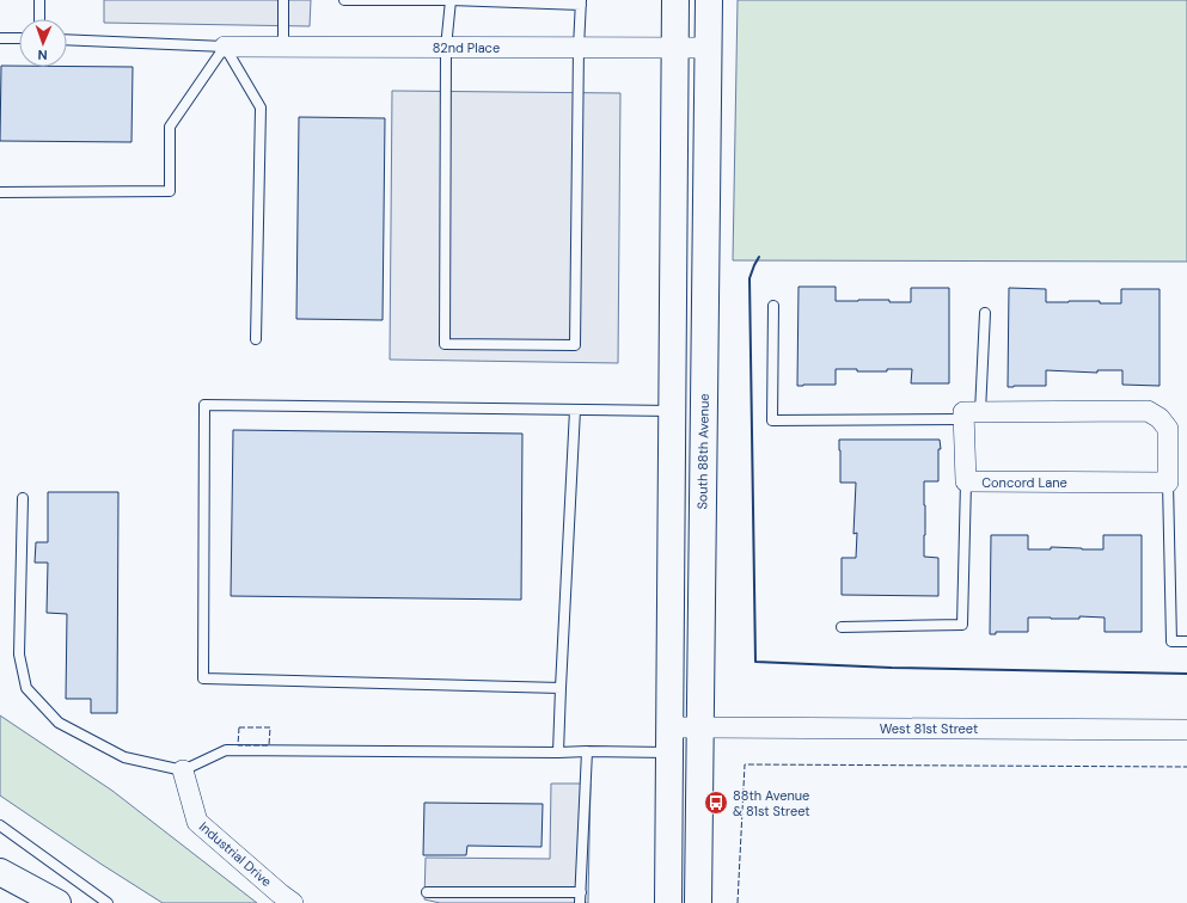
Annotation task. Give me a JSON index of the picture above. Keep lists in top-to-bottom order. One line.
{"streets":{"main road":["South 88th Avenue"],"street":["82nd Place","Concord Lane","West 81st Street","Industrial Drive"]},"crossings":[["82nd Place","South 88th Avenue"],["South 88th Avenue","West 81st Street"]],"places":{"bus stop":["88th Avenue & 81st Street"]},"north":"bottom"}
